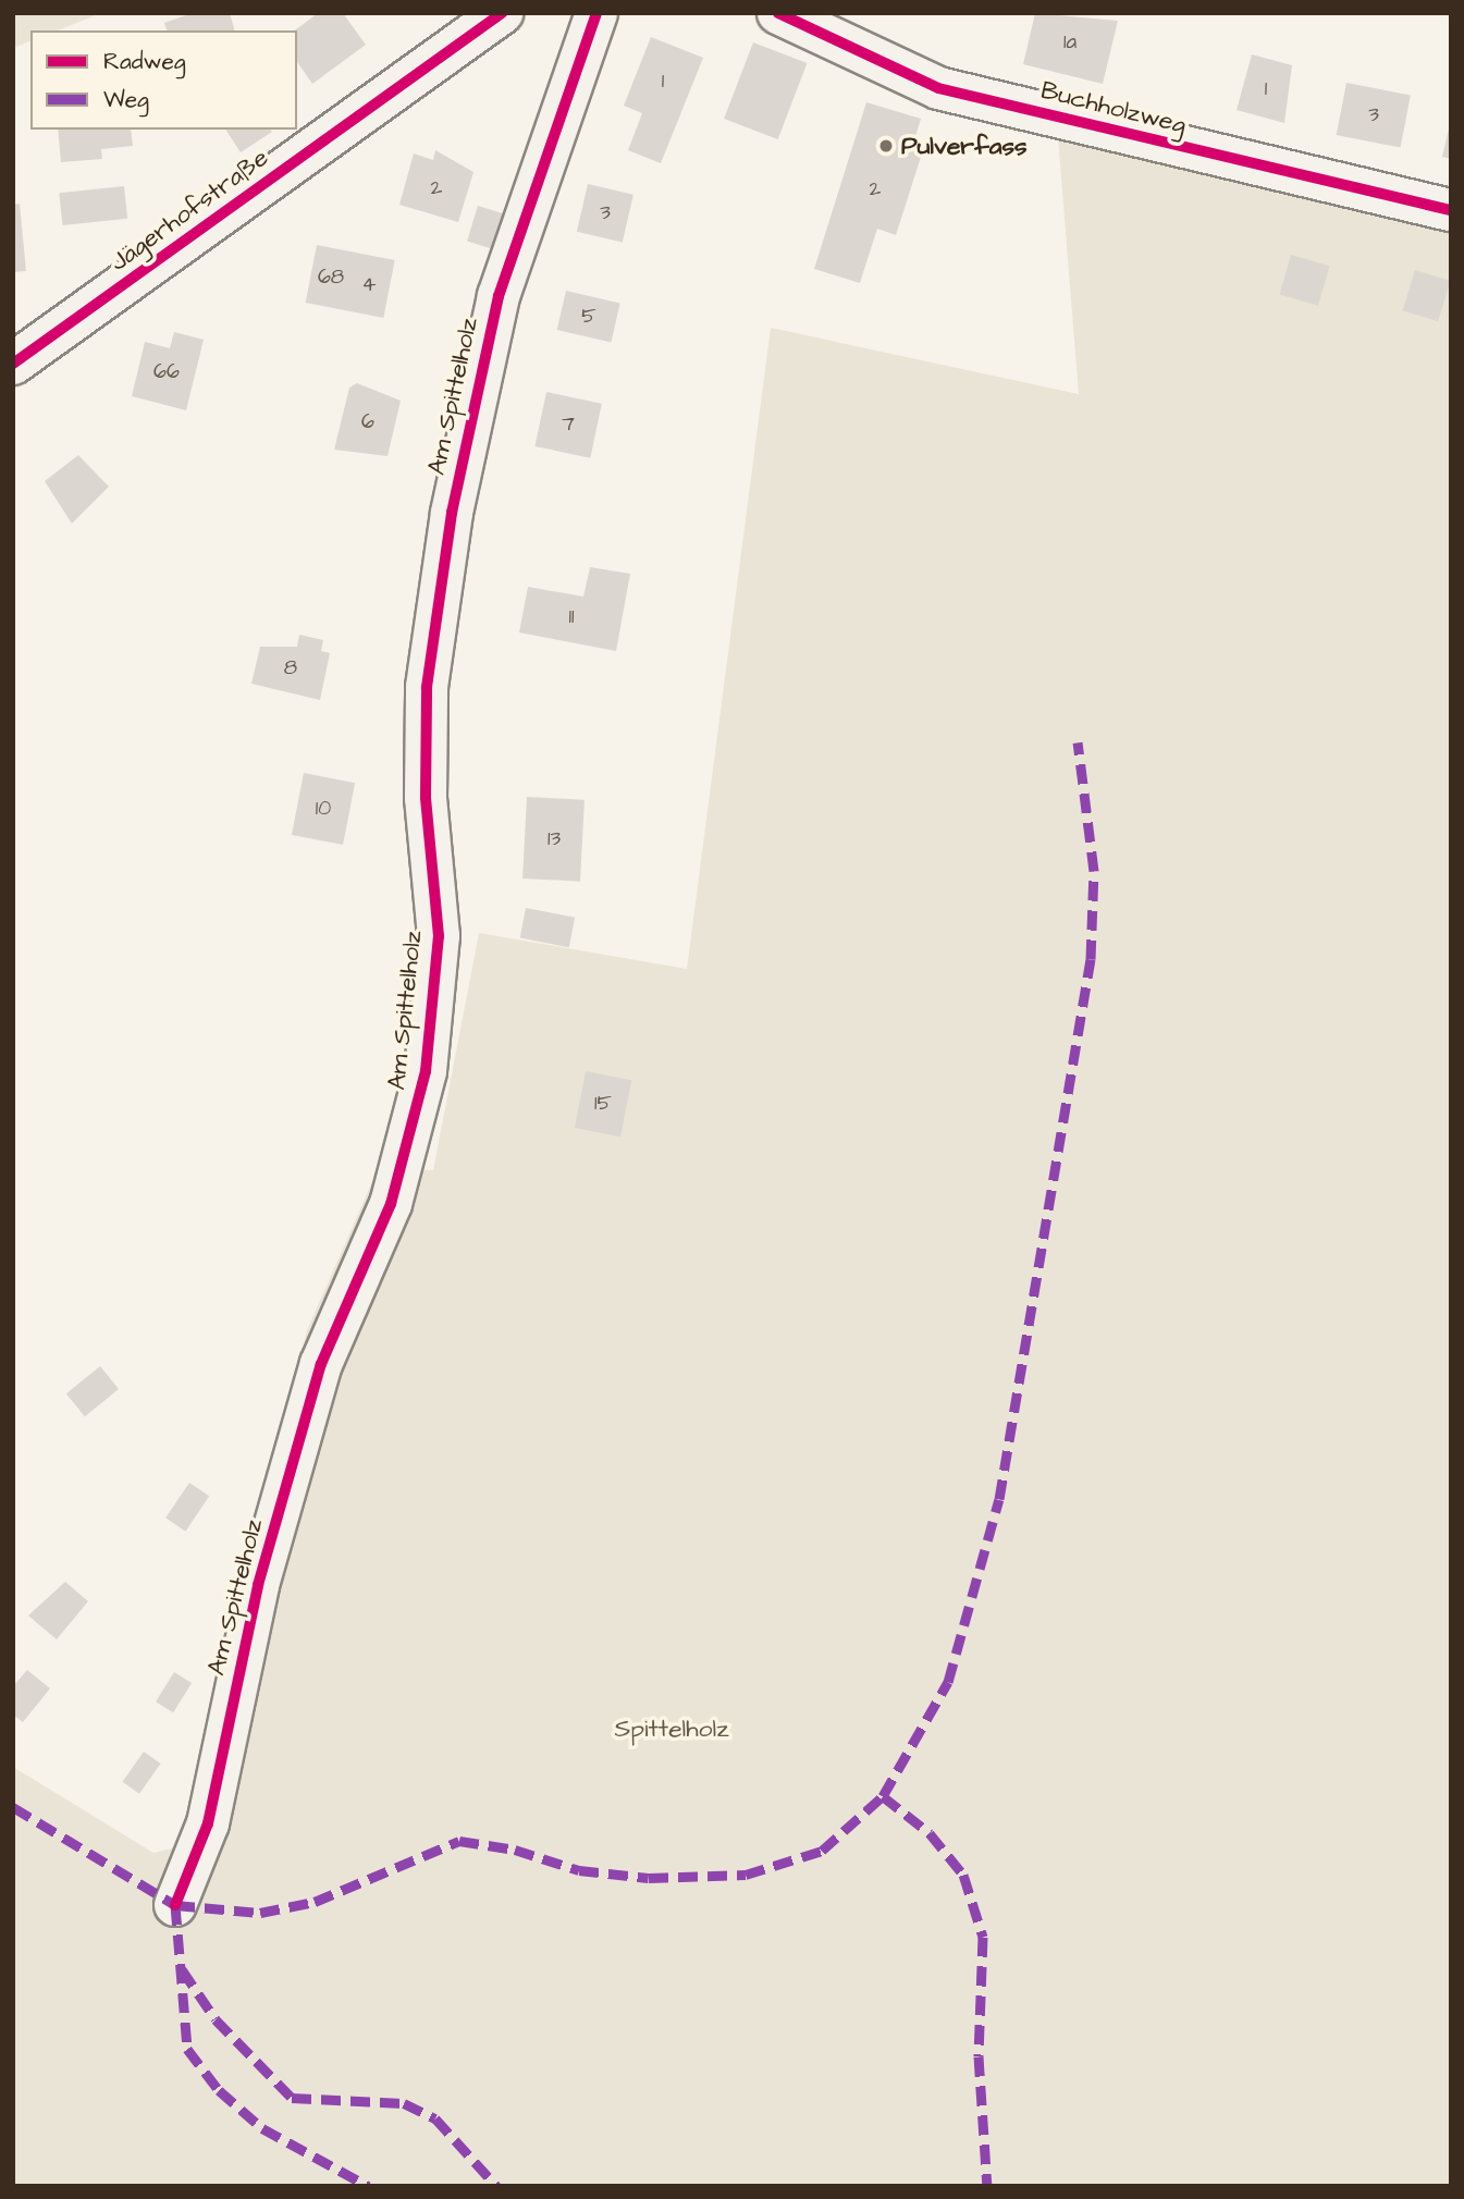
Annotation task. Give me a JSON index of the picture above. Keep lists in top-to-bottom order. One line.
{"streets":{"street":["Buchholzweg","Jägerhofstraße","Am Spittelholz"]},"parks":["Spittelholz"],"places":["Pulverfass"],"house_numbers":["1a","1","1","3","2","2","3","68","4","5","66","6","7","11","8","10","13","15"],"legend":["Radweg","Weg"]}
